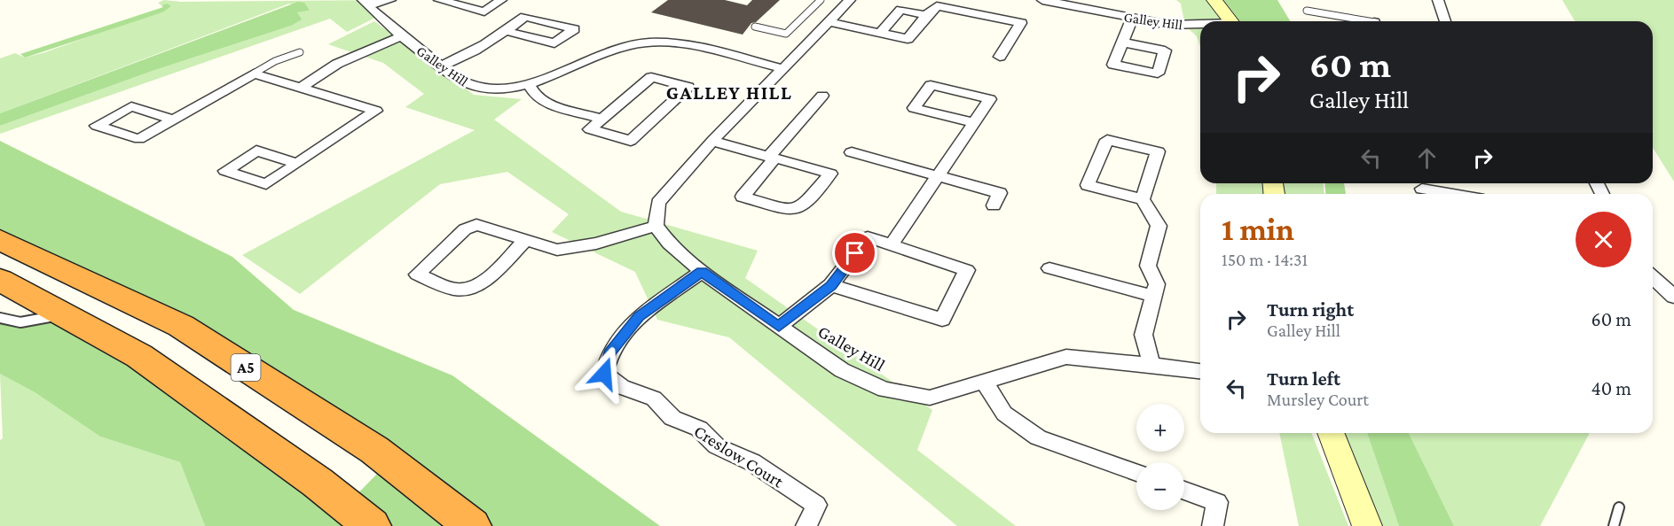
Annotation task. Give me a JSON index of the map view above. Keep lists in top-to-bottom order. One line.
{"streets":{"highway":["A5"],"street":["Galley Hill","Creslow Court"]},"crossings":[["Galley Hill","Creslow Court"]],"districts":["GALLEY HILL"],"page":{"turn":["60 m","Galley Hill"],"heading":["1 min","150 m · 14:31"],"list":[{"name":"Turn right","note":"Galley Hill","value":"60 m"},{"name":"Turn left","note":"Mursley Court","value":"40 m"}],"map_buttons":["+","−"]}}
